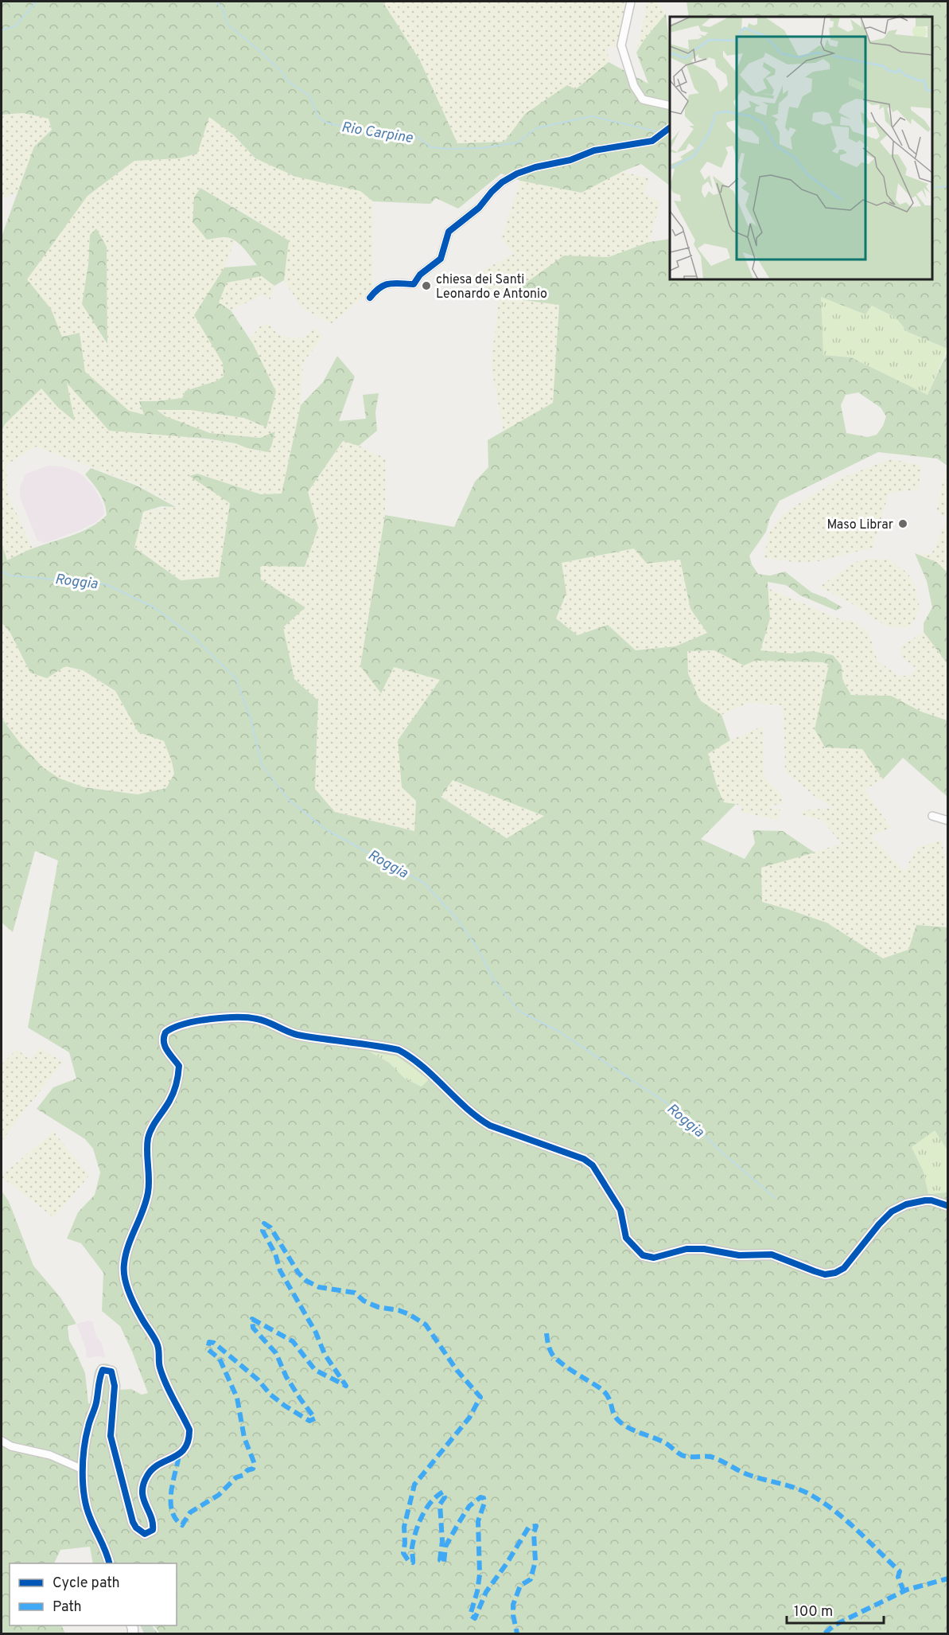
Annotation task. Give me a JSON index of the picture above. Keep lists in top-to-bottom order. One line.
{"water":["Rio Carpine","Roggia"],"places":["chiesa dei Santi Leonardo e Antonio","Maso Librar"],"legend":["Cycle path","Path"],"scale_bar":"100 m"}
